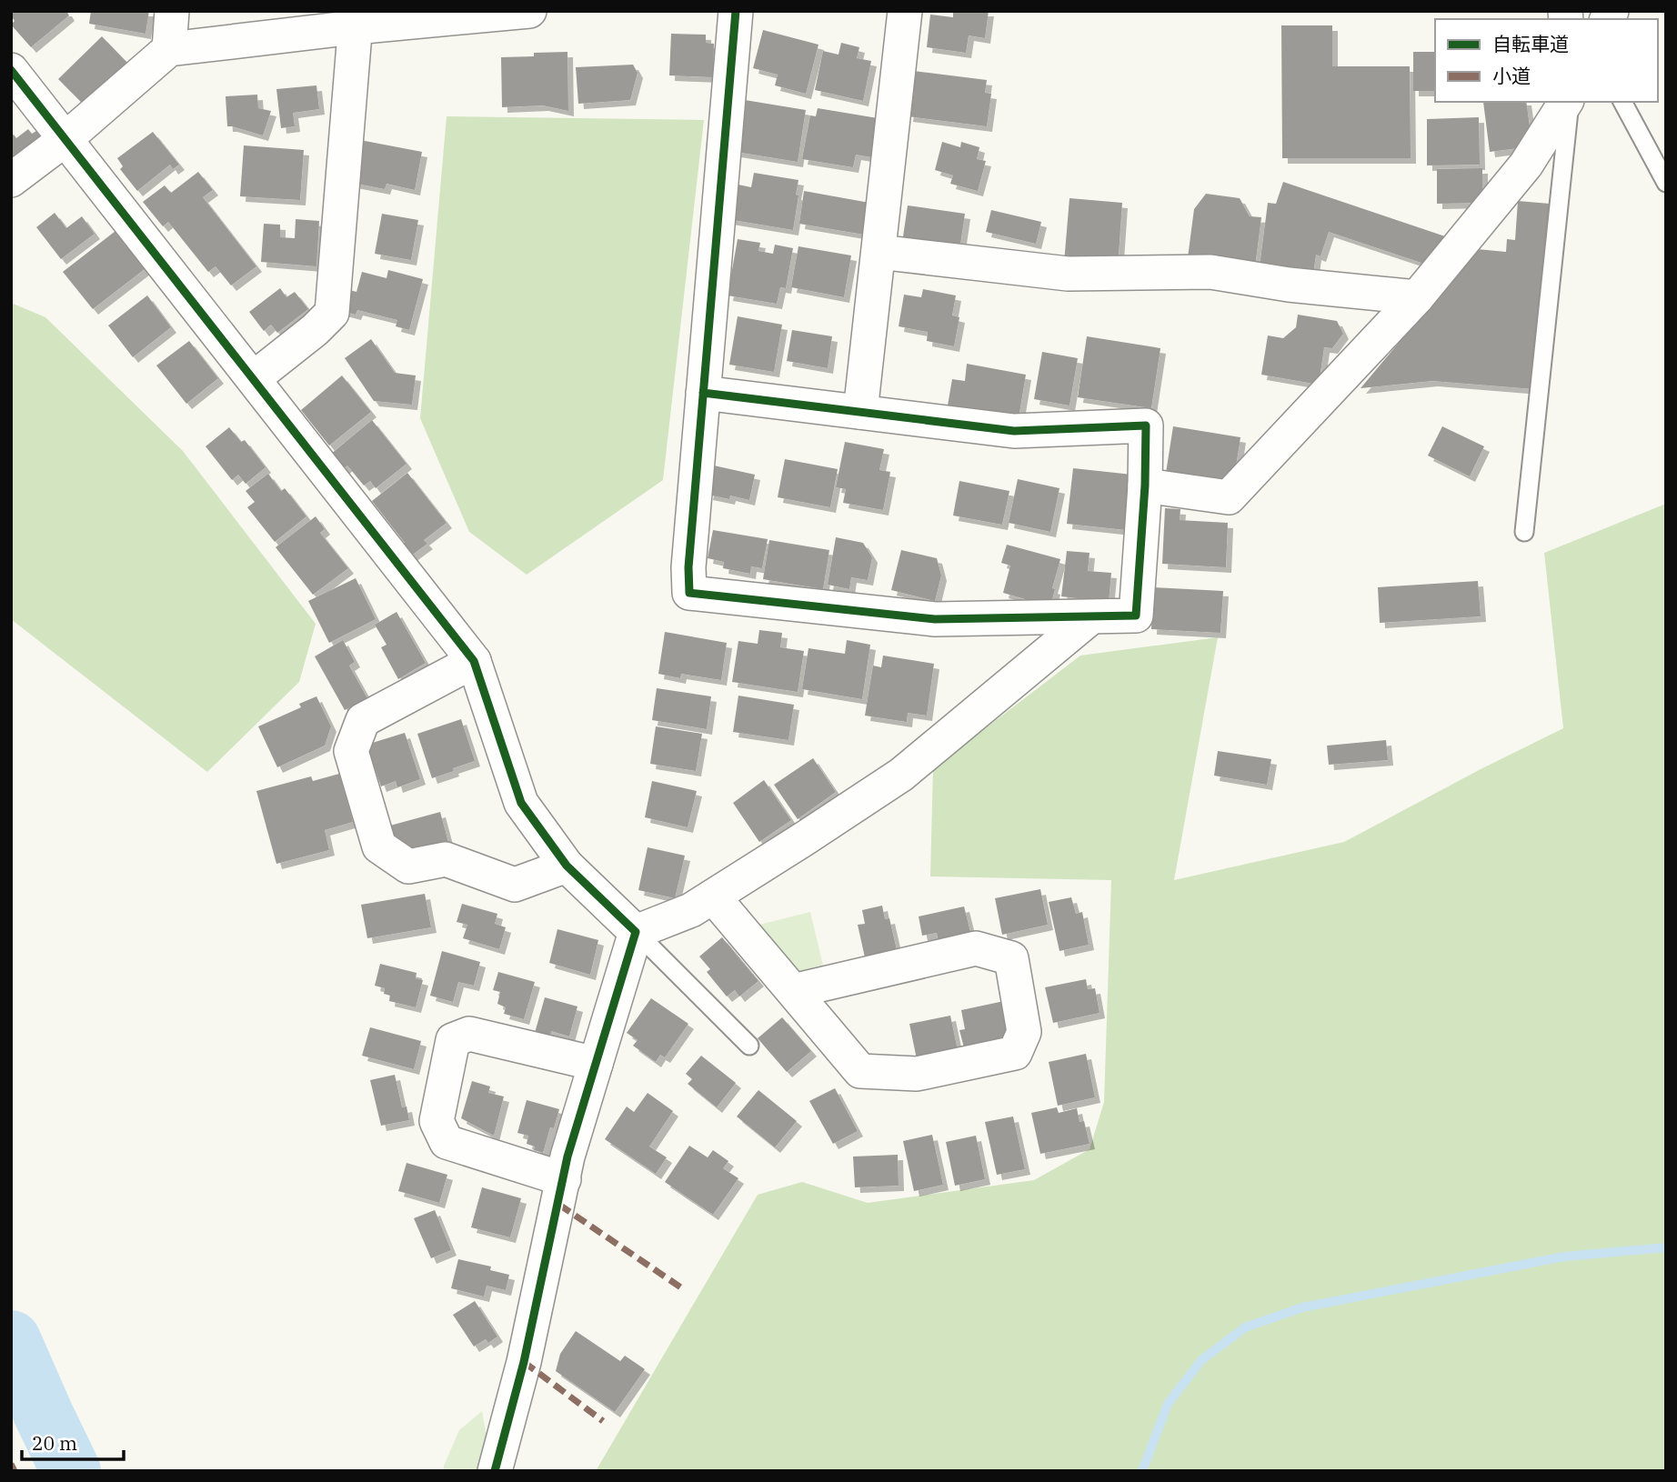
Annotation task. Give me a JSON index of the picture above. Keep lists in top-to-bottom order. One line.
{"legend":["自転車道","小道"],"scale_bar":"20 m"}
